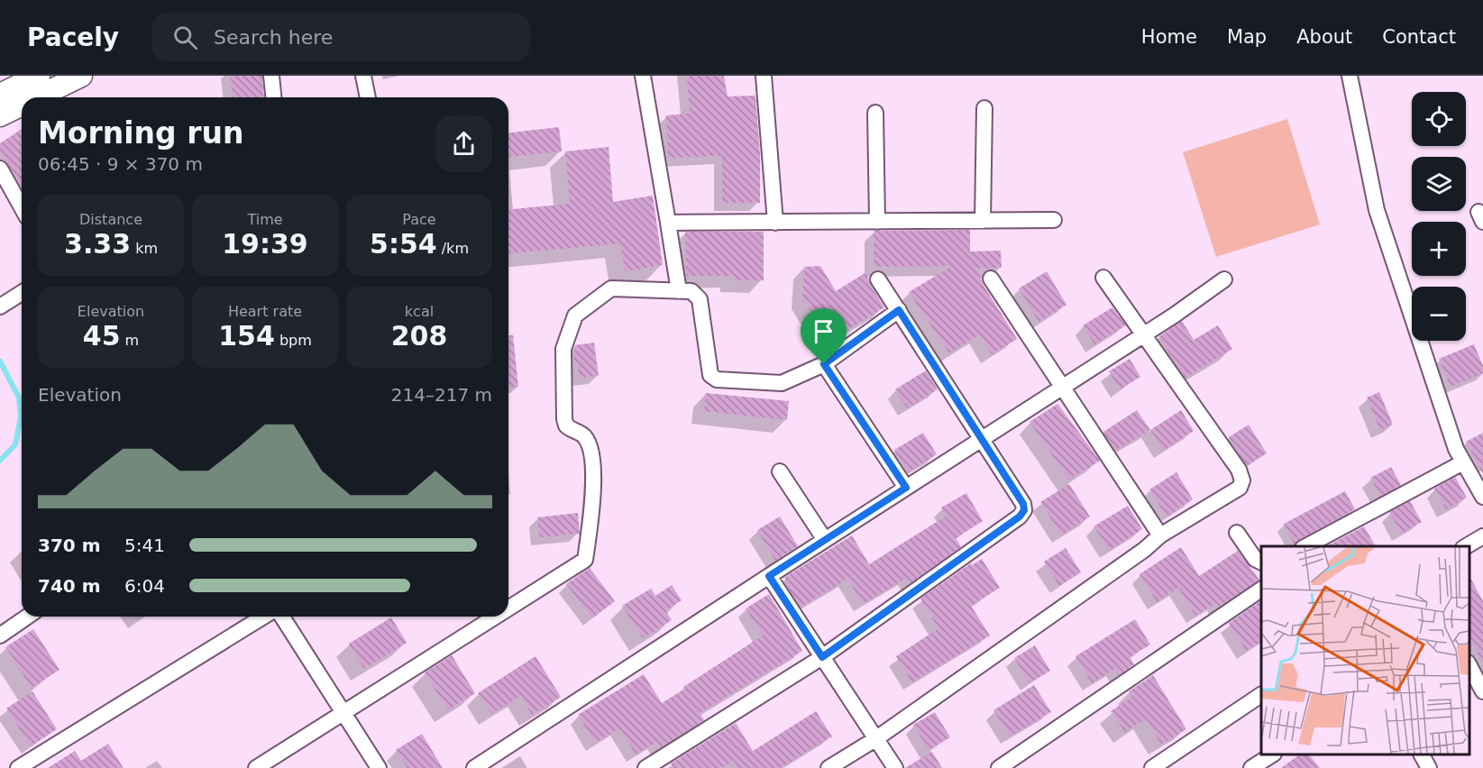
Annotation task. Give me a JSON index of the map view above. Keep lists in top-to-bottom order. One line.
{"page":{"header":"Pacely","search":"Search here","nav":["Home","Map","About","Contact"],"map_buttons":["+","−"],"heading":["Morning run","06:45 · 9 × 370 m"],"stats":[["Distance","3.33 km"],["Time","19:39"],["Pace","5:54 /km"],["Elevation","45 m"],["Heart rate","154 bpm"],["kcal","208"]],"chart":["Elevation","214–217 m"],"list":[{"name":"370 m","note":"5:41"},{"name":"740 m","note":"6:04"}]}}
